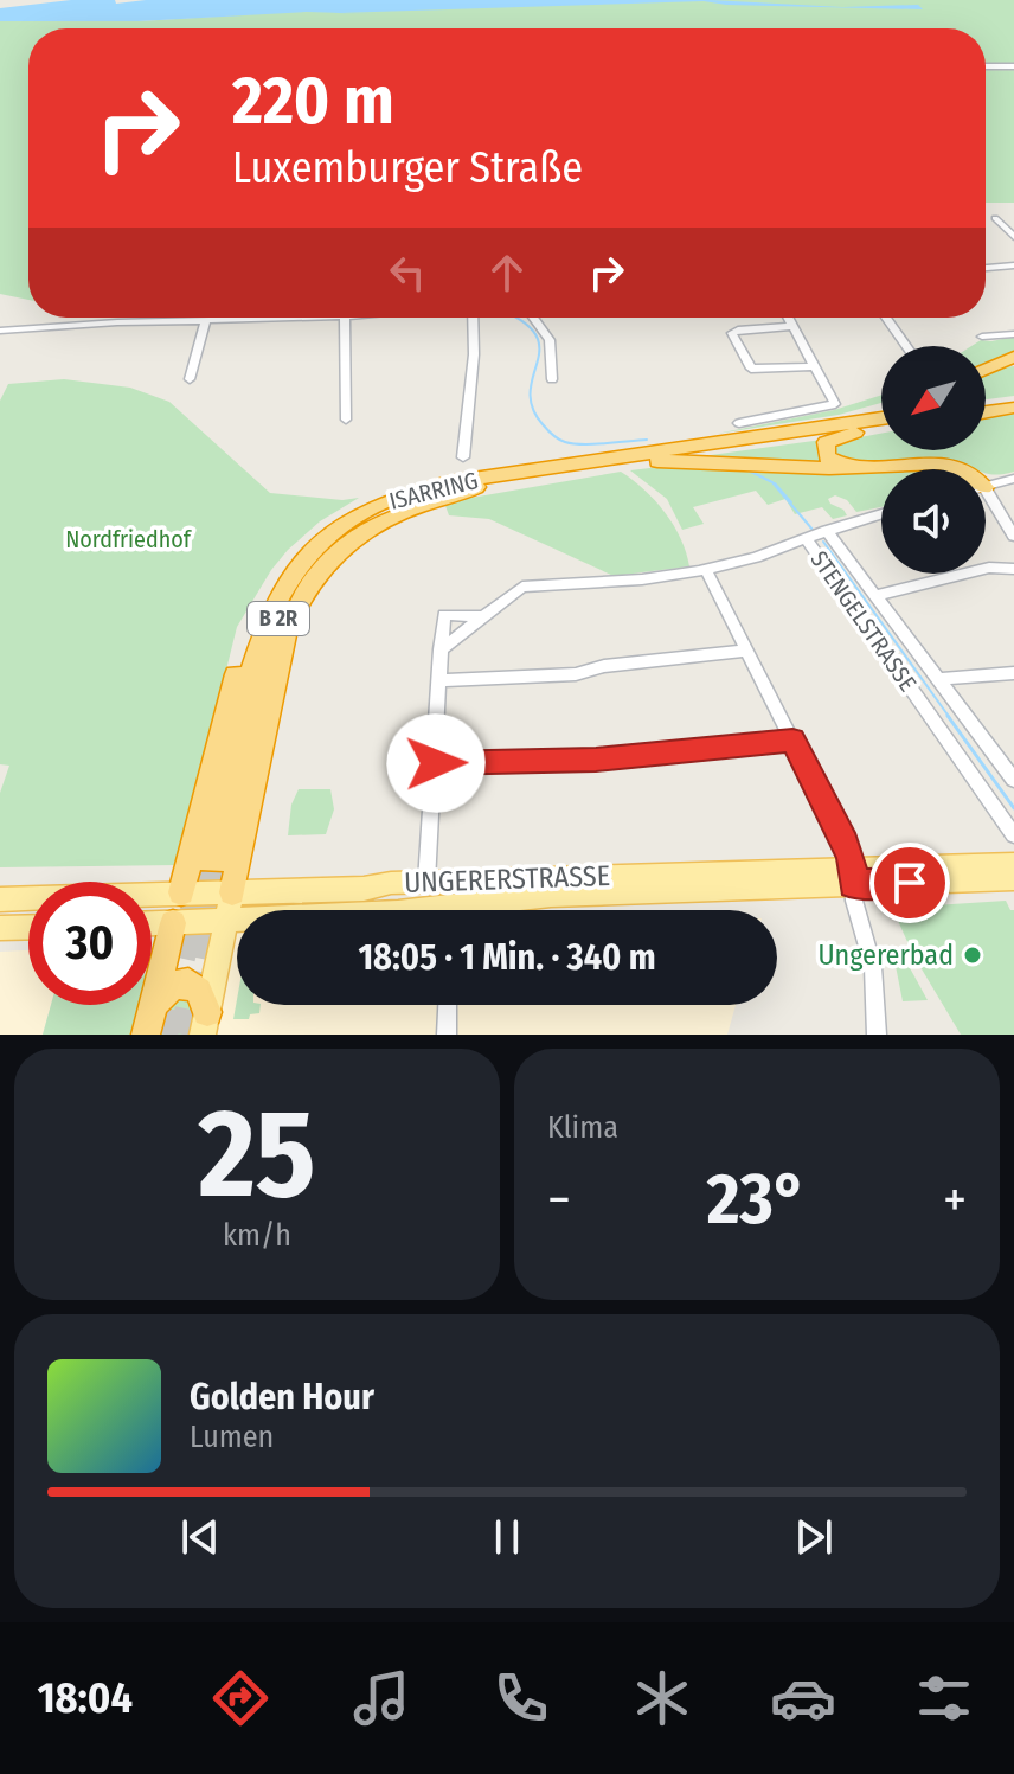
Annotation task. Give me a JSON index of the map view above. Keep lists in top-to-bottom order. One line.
{"streets":{"highway":["ISARRING","B 2R"],"main road":["UNGERERSTRASSE"],"street":["STENGELSTRASSE"]},"parks":["Nordfriedhof"],"places":["Ungererbad"],"north":"bottom left","page":{"turn":["220 m","Luxemburger Straße"],"limit":"30","trip":"18:05 · 1 Min. · 340 m","tile":[["25","km/h"],"Klima"],"heat":["−","23°","+"],"song":["Golden Hour","Lumen"],"tabs":"18:04"}}
